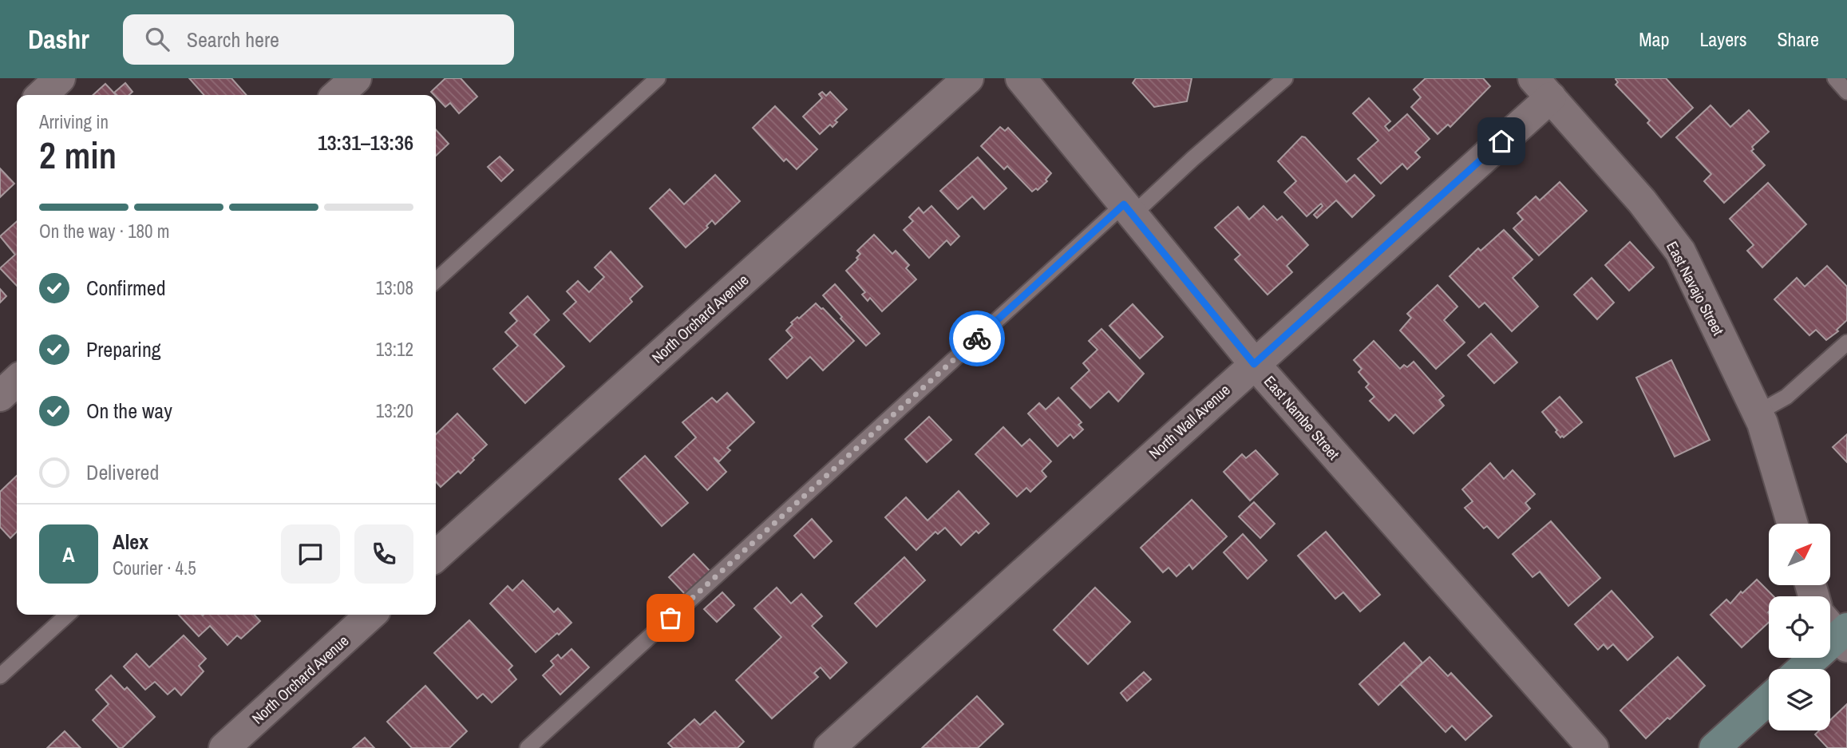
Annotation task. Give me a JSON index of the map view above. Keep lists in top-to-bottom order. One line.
{"streets":{"street":["East Navajo Street","North Orchard Avenue","East Nambe Street","North Wall Avenue"]},"crossings":[["East Navajo Street","North Wall Avenue"],["East Nambe Street","North Wall Avenue"]],"north":"top right","page":{"header":"Dashr","search":"Search here","nav":["Map","Layers","Share"],"heading":["2 min","Arriving in","13:31–13:36"],"panel":["Alex","Courier · 4.5"],"bar":"On the way · 180 m","list":[["Confirmed","13:08"],["Preparing","13:12"],["On the way","13:20"],"Delivered"],"round":"A"}}
